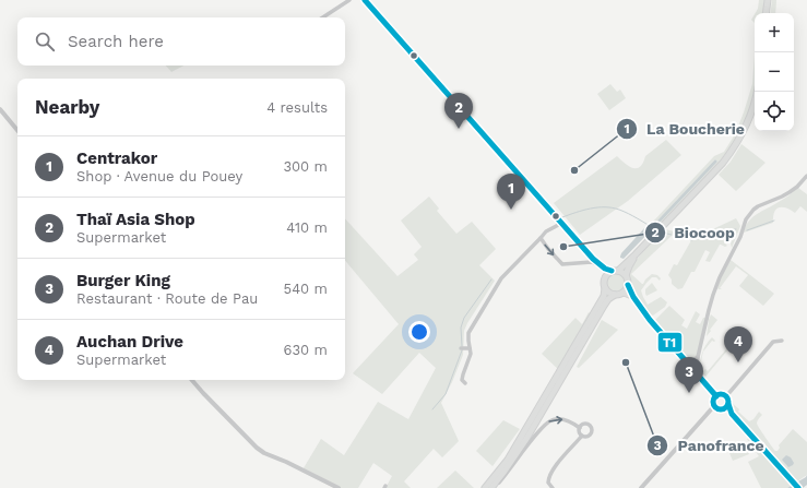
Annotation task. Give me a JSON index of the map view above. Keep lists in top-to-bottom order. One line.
{"places":["La Boucherie","Biocoop","Panofrance"],"lines":["transit line T1"],"page":{"map_buttons":["+","−"],"search":"Search here","heading":["Nearby","4 results"],"pins":["2","1","4","3"],"list":[{"mark":"1","name":"Centrakor","note":"Shop · Avenue du Pouey","value":"300 m"},{"mark":"2","name":"Thaï Asia Shop","note":"Supermarket","value":"410 m"},{"mark":"3","name":"Burger King","note":"Restaurant · Route de Pau","value":"540 m"},{"mark":"4","name":"Auchan Drive","note":"Supermarket","value":"630 m"}]}}
